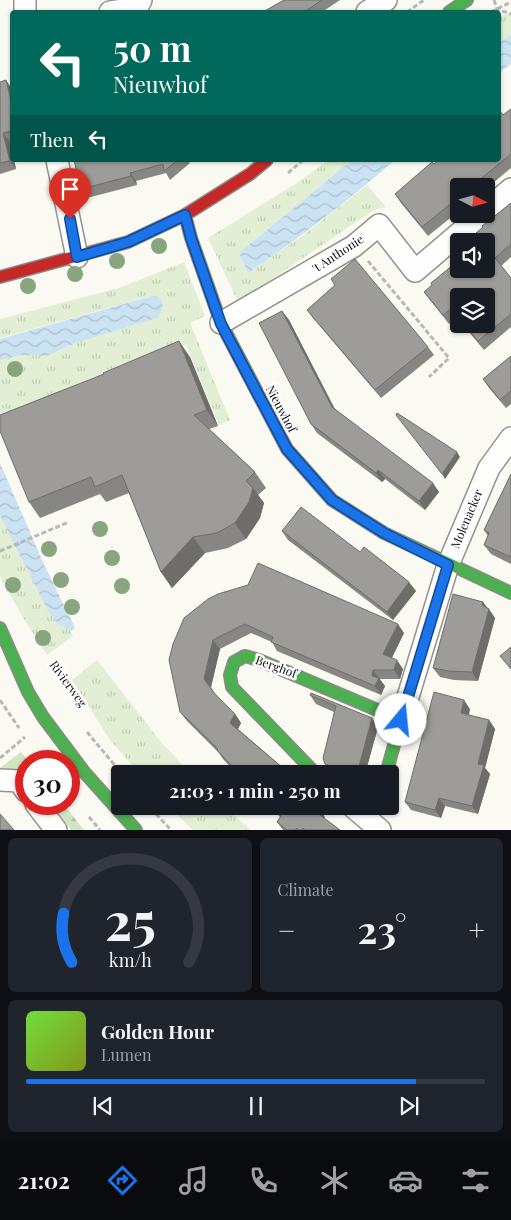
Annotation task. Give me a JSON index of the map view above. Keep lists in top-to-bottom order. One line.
{"streets":{"street":["'t Anthonie","Nieuwhof","Molenacker","Berghof"]},"crossings":[["'t Anthonie","Nieuwhof"],["Nieuwhof","Molenacker"],["Molenacker","Berghof"]],"north":"right","page":{"turn":["50 m","Nieuwhof"],"then":"Then","limit":"30","trip":"21:03 · 1 min · 250 m","tile":"Climate","heat":["−","23°","+"],"song":["Golden Hour","Lumen"],"tabs":"21:02","gauge":["25","km/h"]}}
